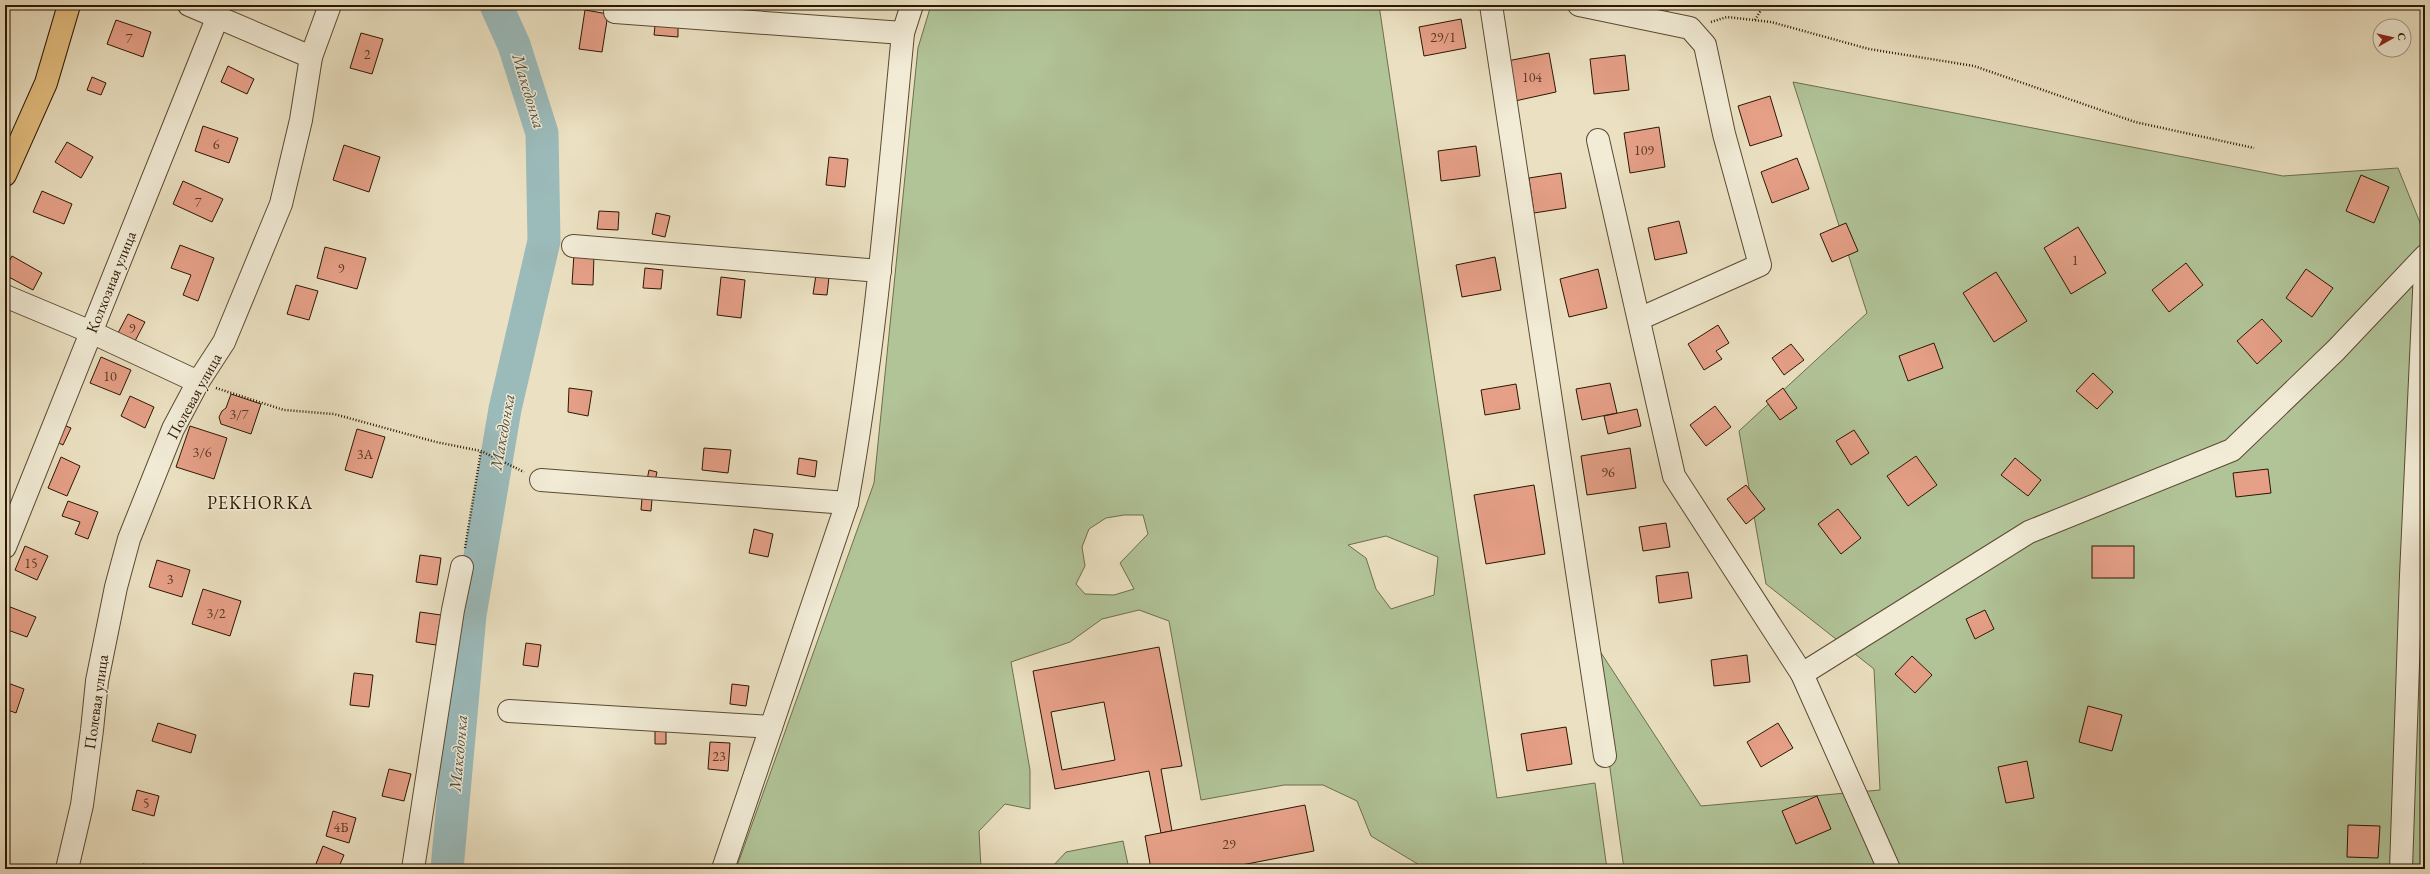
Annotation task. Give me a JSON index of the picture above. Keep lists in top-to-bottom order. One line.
{"streets":{"street":["Колхозная улица","Полевая улица"]},"districts":["PEKHORKA"],"water":["Македонка"],"house_numbers":["29/1","7","2","104","6","109","7","1","9","9","10","3/7","3/6","3А","96","15","3","3/2","23","5","4Б","29"],"north":"right"}
